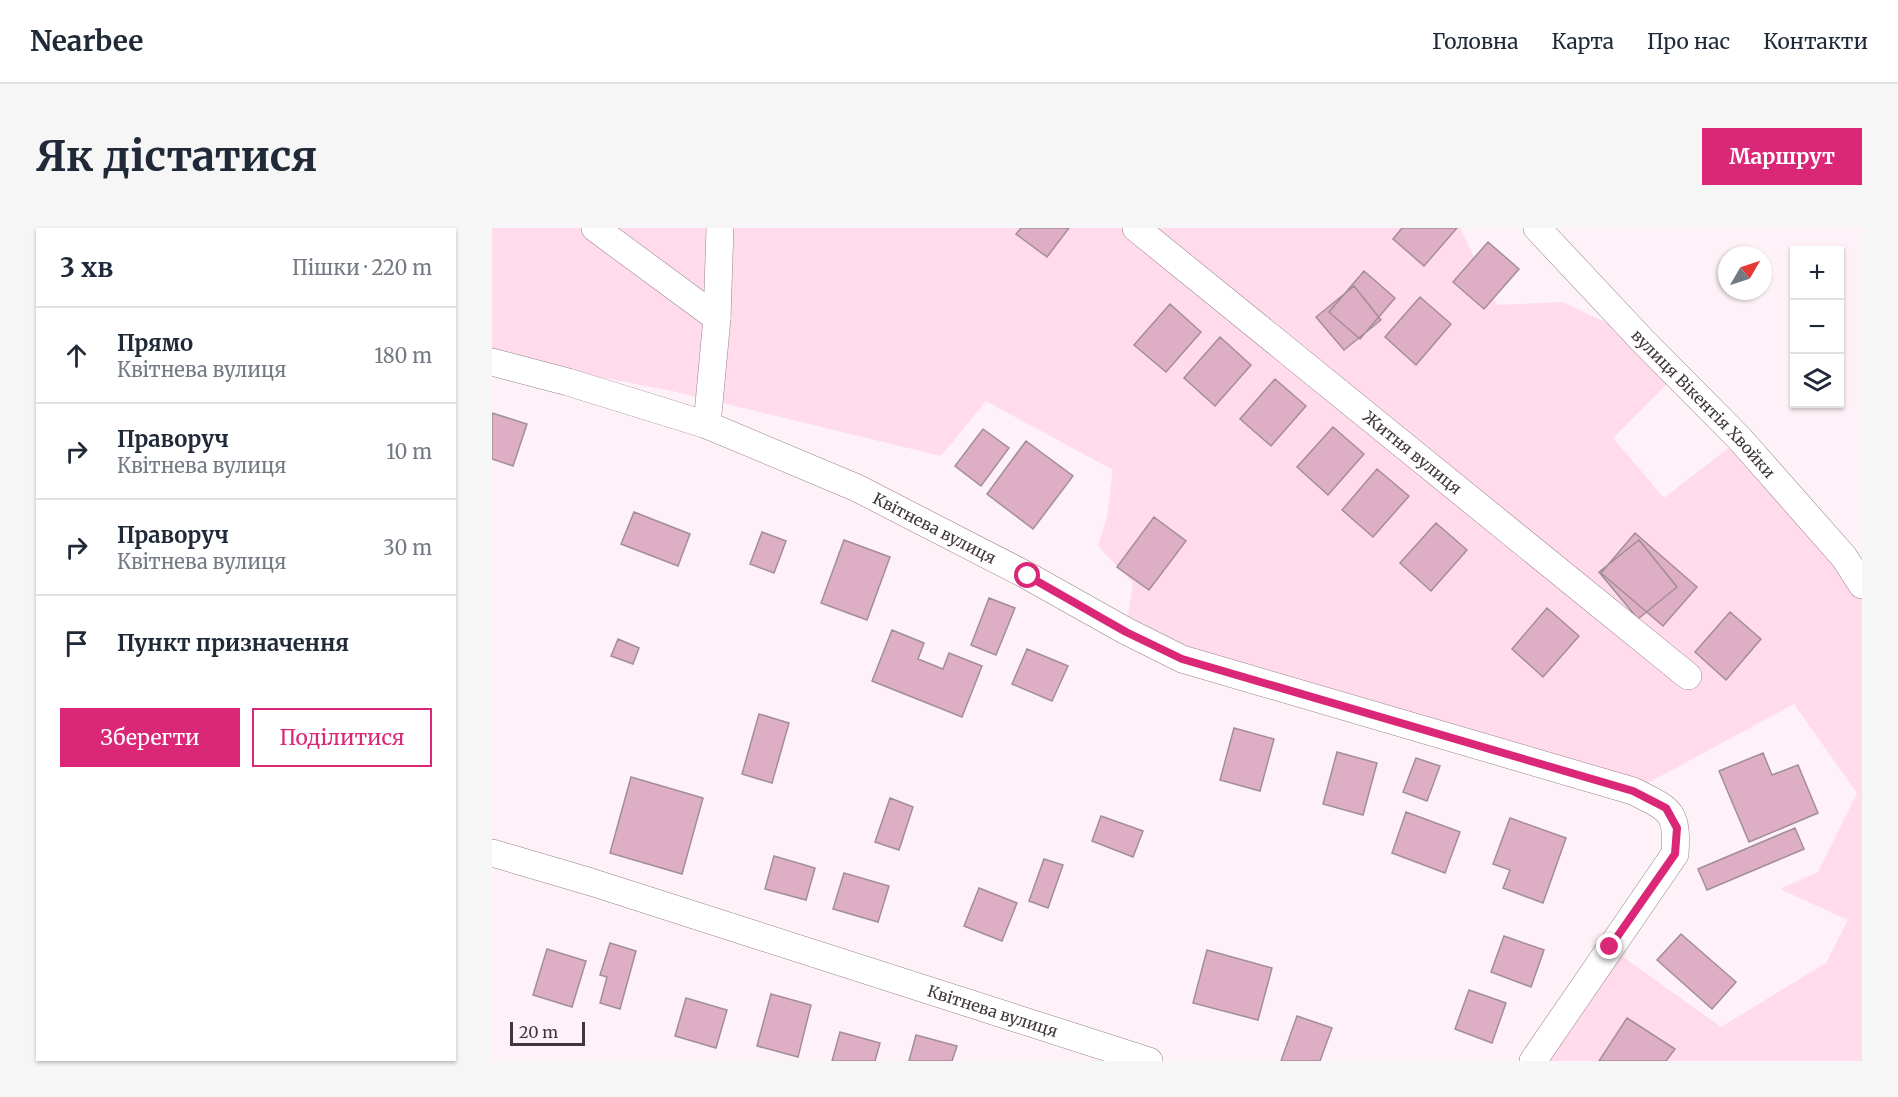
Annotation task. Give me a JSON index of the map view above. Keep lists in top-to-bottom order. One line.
{"streets":{"street":["вулиця Вікентія Хвойки","Житня вулиця","Квітнева вулиця"]},"scale_bar":"20 m","north":"top right","page":{"header":"Nearbee","nav":["Головна","Карта","Про нас","Контакти"],"buttons":["Маршрут",["Зберегти","Поділитися"]],"title":"Як дістатися","heading":["3 хв","Пішки · 220 m"],"map_buttons":["+","−"],"list":[["Прямо","Квітнева вулиця","180 m"],["Праворуч","Квітнева вулиця","10 m"],["Праворуч","Квітнева вулиця","30 m"],"Пункт призначення"],"scale":"20 m"}}
